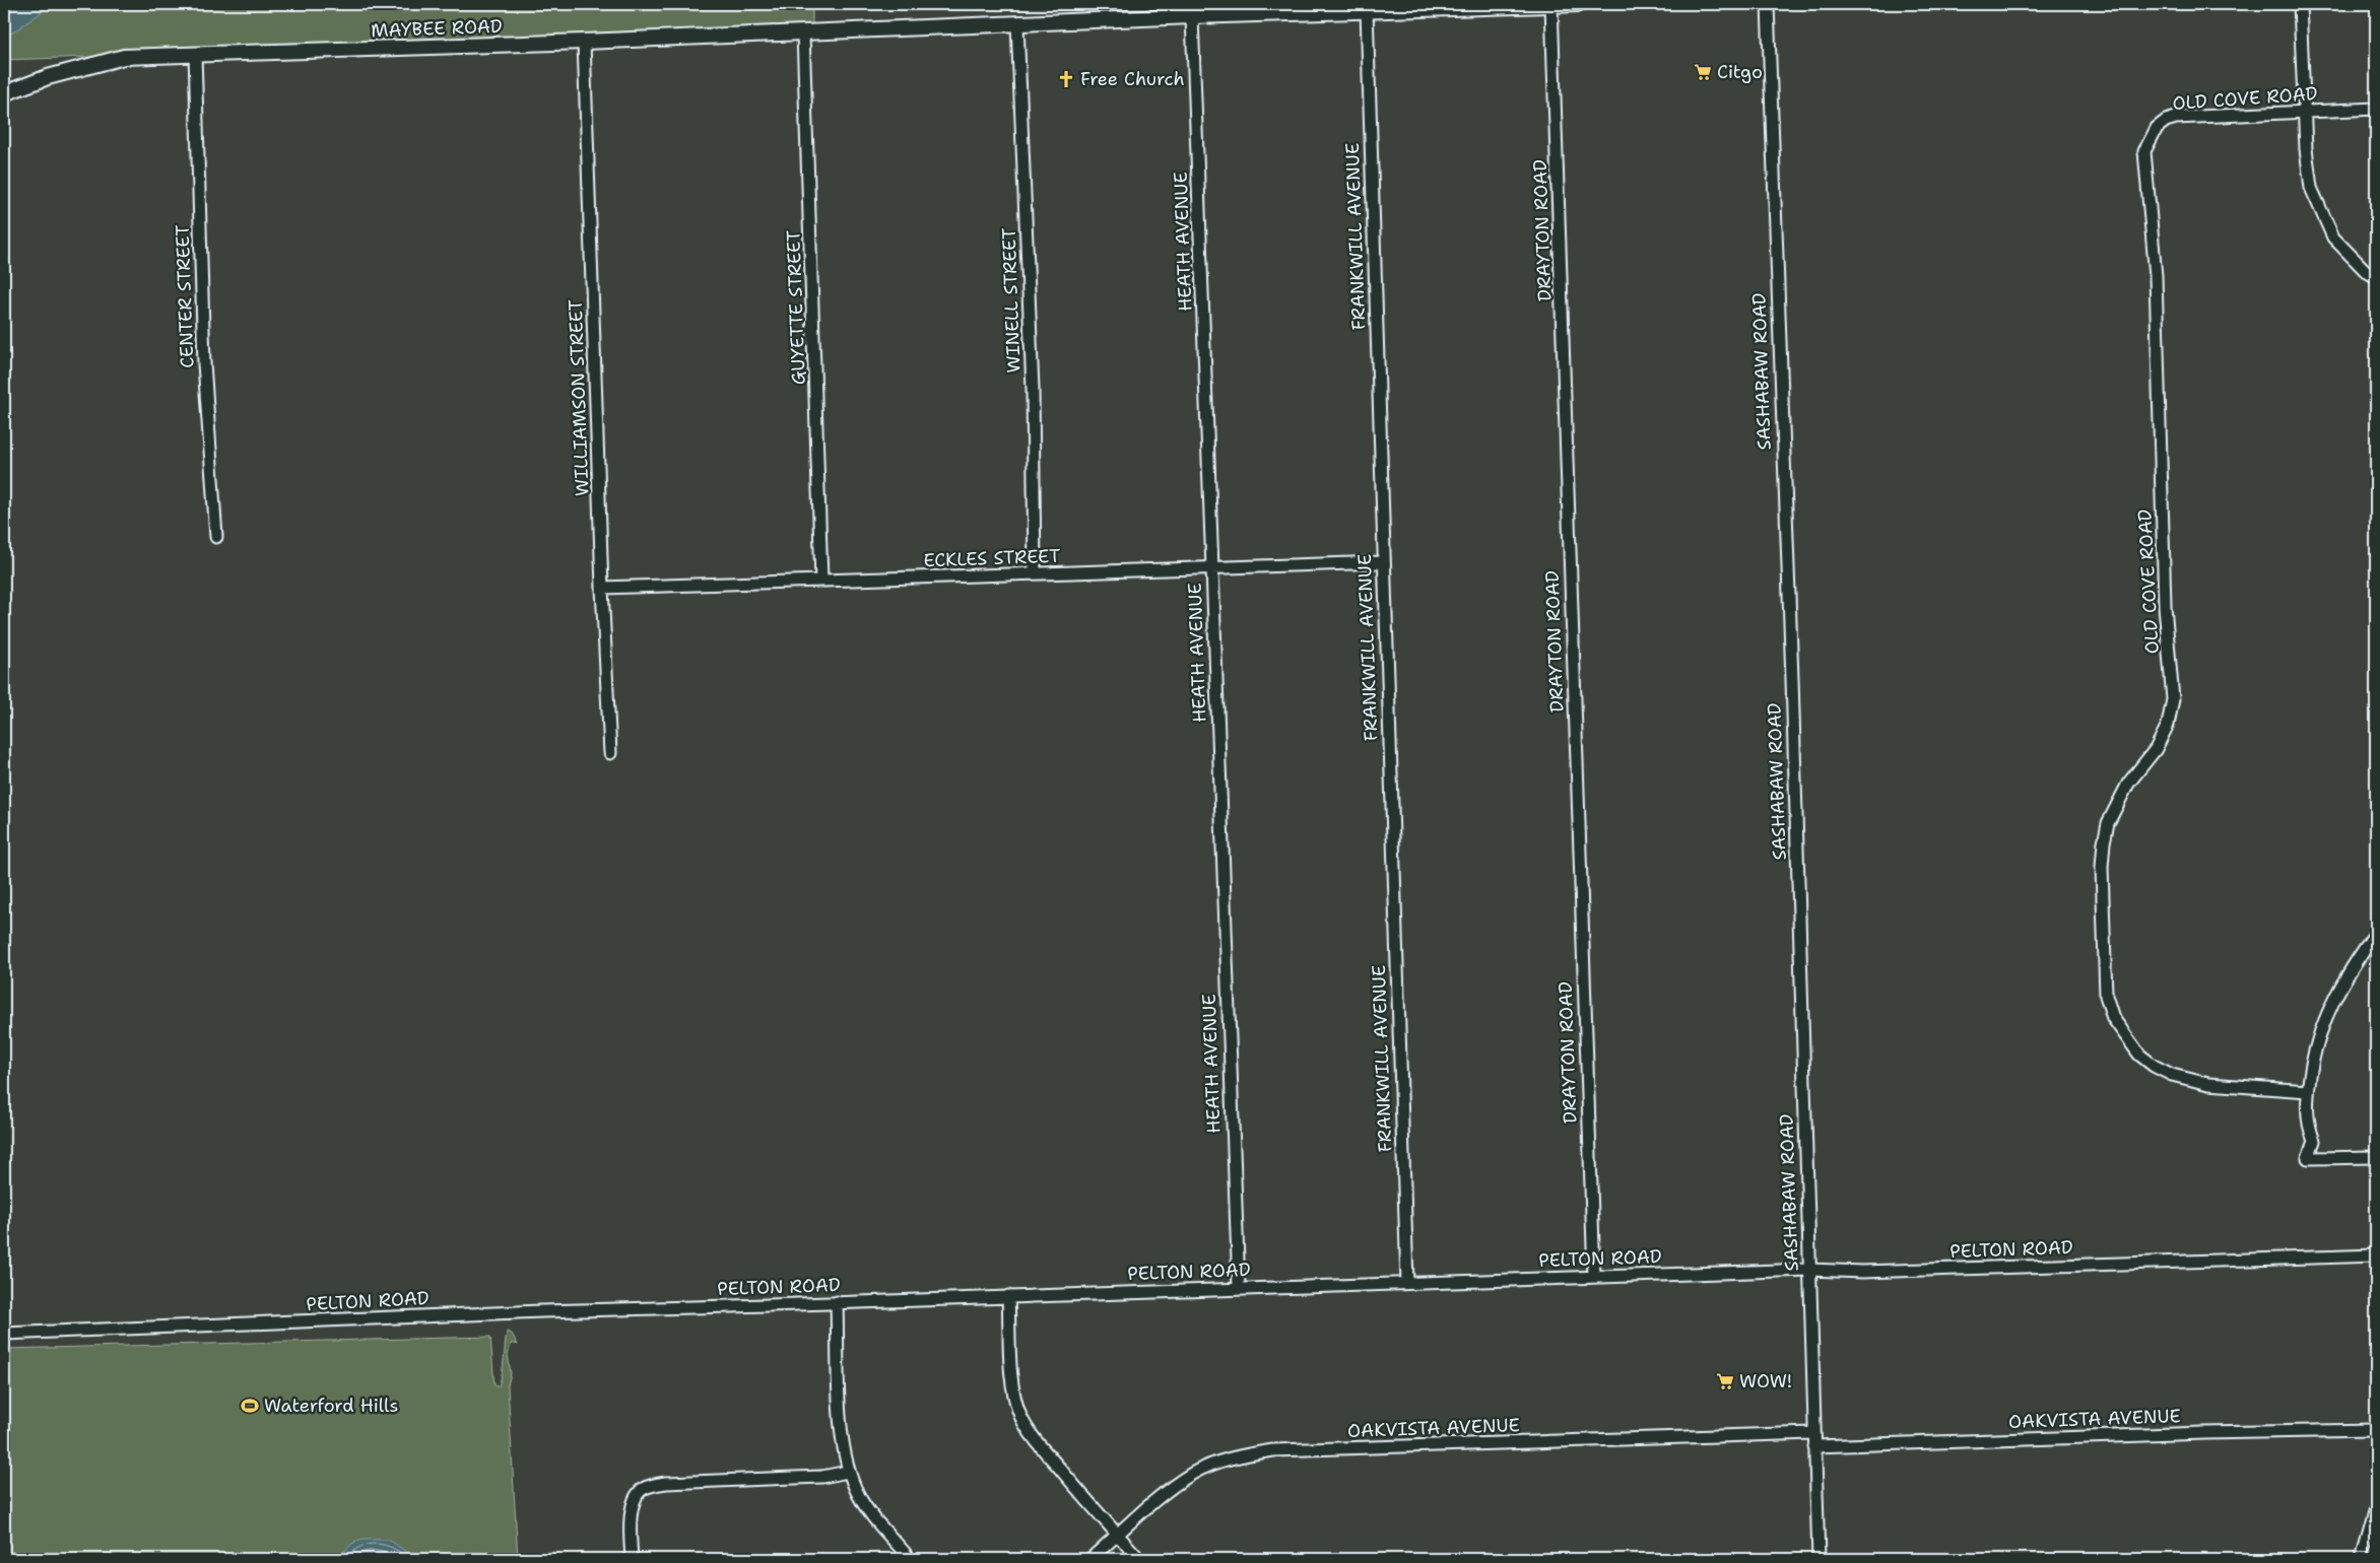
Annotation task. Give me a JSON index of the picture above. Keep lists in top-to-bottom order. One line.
{"streets":{"main road":["MAYBEE ROAD"],"street":["OLD COVE ROAD","DRAYTON ROAD","FRANKWILL AVENUE","HEATH AVENUE","CENTER STREET","WINELL STREET","GUYETTE STREET","SASHABAW ROAD","WILLIAMSON STREET","ECKLES STREET","PELTON ROAD","OAKVISTA AVENUE"]},"crossings":[["MAYBEE ROAD","DRAYTON ROAD"],["MAYBEE ROAD","FRANKWILL AVENUE"],["MAYBEE ROAD","HEATH AVENUE"],["MAYBEE ROAD","CENTER STREET"],["MAYBEE ROAD","WINELL STREET"],["MAYBEE ROAD","GUYETTE STREET"],["MAYBEE ROAD","WILLIAMSON STREET"],["DRAYTON ROAD","PELTON ROAD"],["FRANKWILL AVENUE","ECKLES STREET"],["FRANKWILL AVENUE","PELTON ROAD"],["HEATH AVENUE","ECKLES STREET"],["HEATH AVENUE","PELTON ROAD"],["WINELL STREET","ECKLES STREET"],["GUYETTE STREET","ECKLES STREET"],["SASHABAW ROAD","PELTON ROAD"],["SASHABAW ROAD","OAKVISTA AVENUE"],["WILLIAMSON STREET","ECKLES STREET"]],"places":{"supermarket":["Citgo","WOW!"],"church":["Free Church"],"sports":["Waterford Hills"]}}
